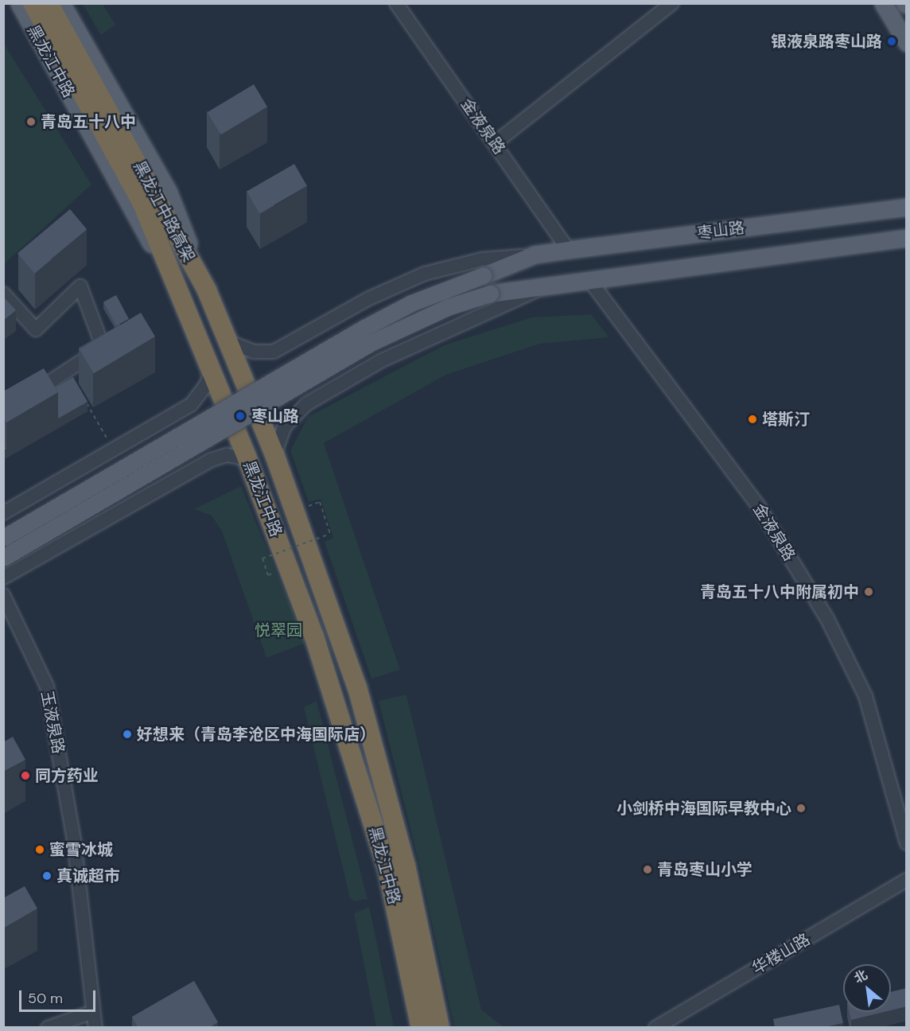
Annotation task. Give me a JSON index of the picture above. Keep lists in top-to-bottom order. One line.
{"streets":{"highway":["黑龙江中路","黑龙江中路高架"],"main road":["枣山路"],"street":["金液泉路","玉液泉路","华楼山路"]},"crossings":[["黑龙江中路","黑龙江中路高架"],["黑龙江中路","枣山路"],["金液泉路","枣山路"]],"parks":["悦翠园"],"places":["银液泉路枣山路","青岛五十八中","枣山路","塔斯汀","青岛五十八中附属初中","好想来（青岛李沧区中海国际店）","同方药业","小剑桥中海国际早教中心","蜜雪冰城","青岛枣山小学","真诚超市"],"scale_bar":"50 m","north":"top left"}
